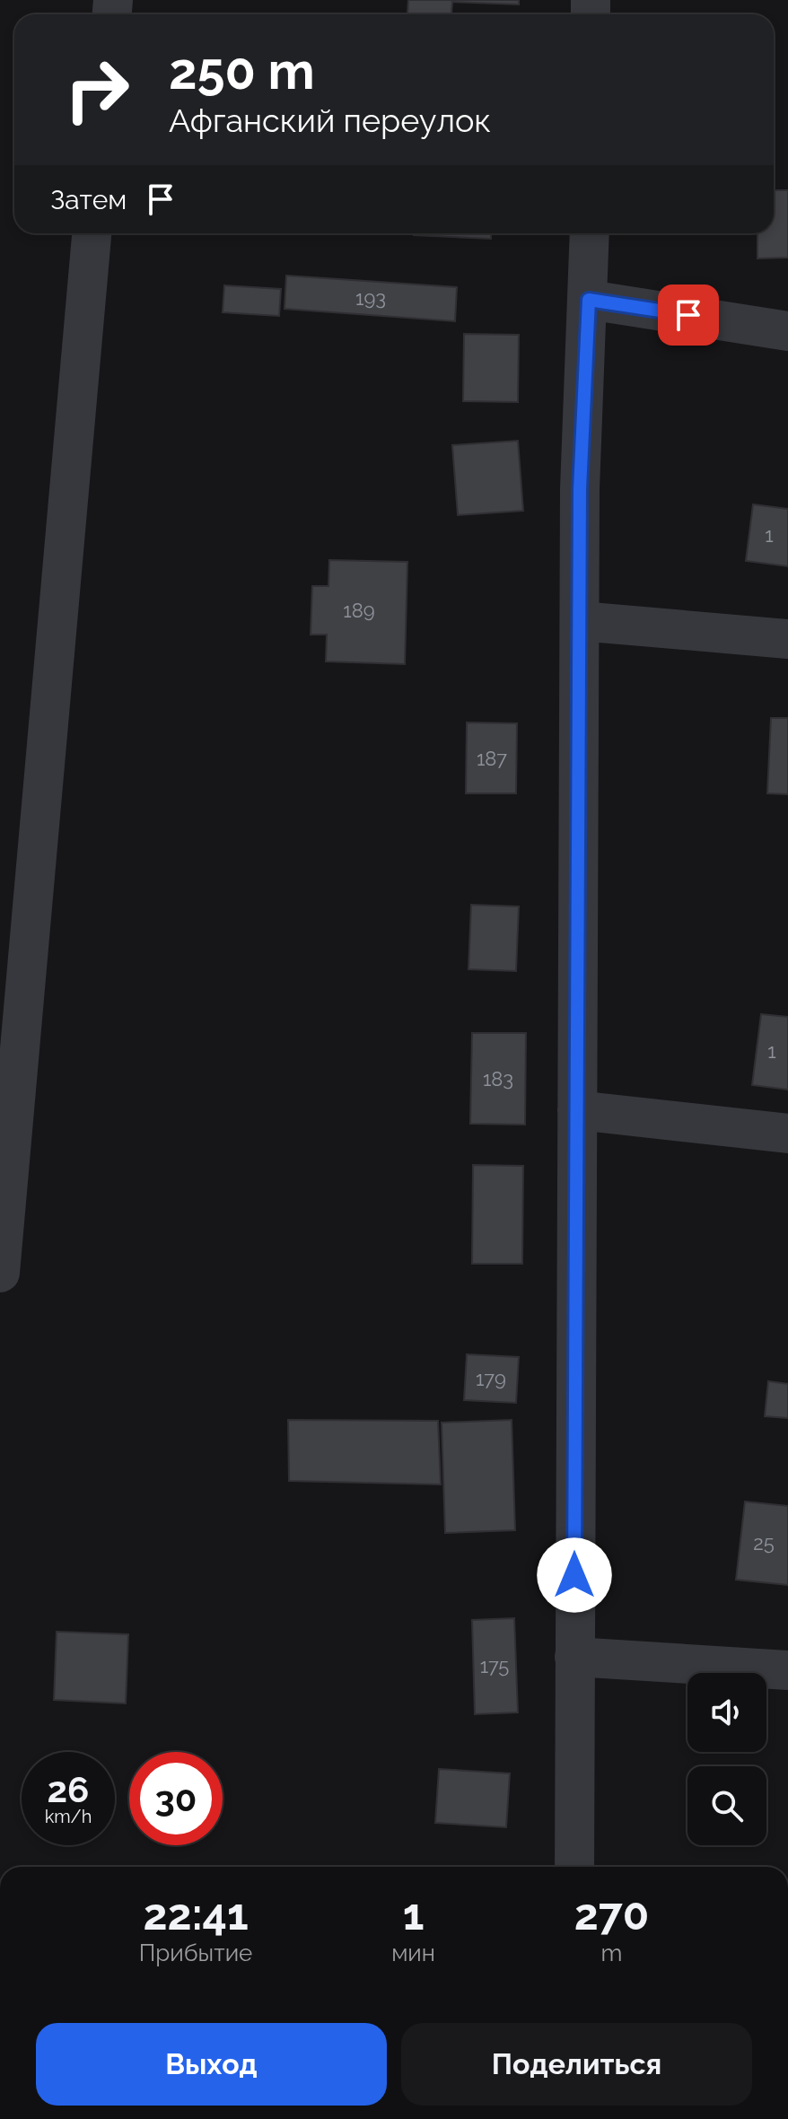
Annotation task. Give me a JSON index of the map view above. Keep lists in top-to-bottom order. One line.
{"house_numbers":["193","1","189","187","1","183","179","25","175"],"page":{"turn":["250 m","Афганский переулок"],"then":"Затем","speed":"26 km/h","limit":"30","eta":["22:41","Прибытие","1","мин","270","m"],"buttons":["Выход","Поделиться"]}}
